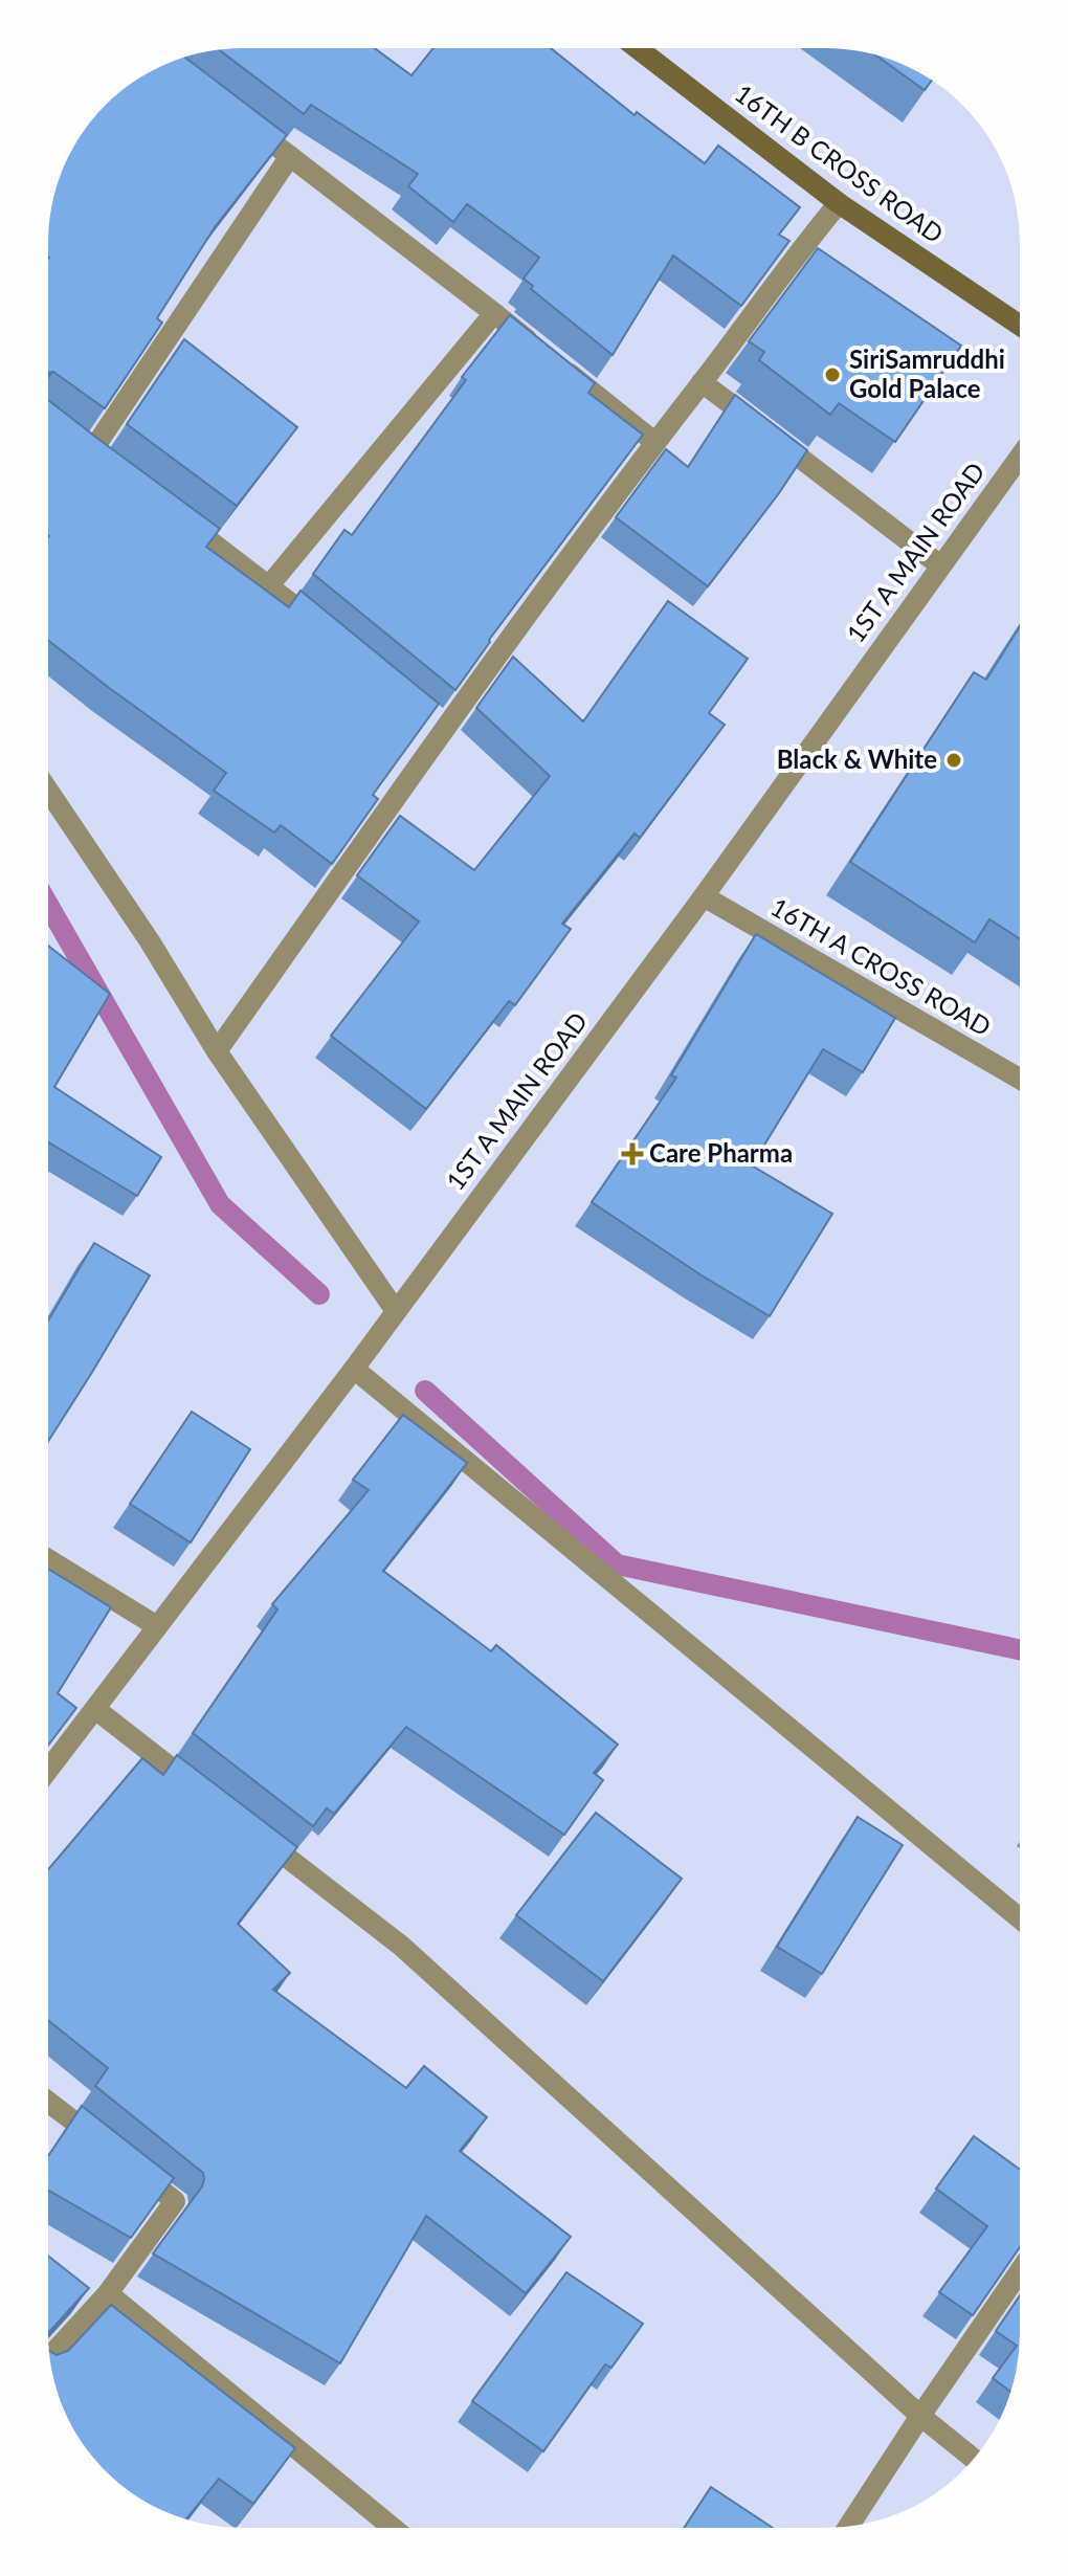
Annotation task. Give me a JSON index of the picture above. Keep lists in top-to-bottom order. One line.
{"streets":{"main road":["16TH B CROSS ROAD"],"street":["1ST A MAIN ROAD","16TH A CROSS ROAD"]},"crossings":[["1ST A MAIN ROAD","16TH A CROSS ROAD"]],"places":{"other":["SiriSamruddhi Gold Palace","Black & White"],"health":["Care Pharma"]}}
